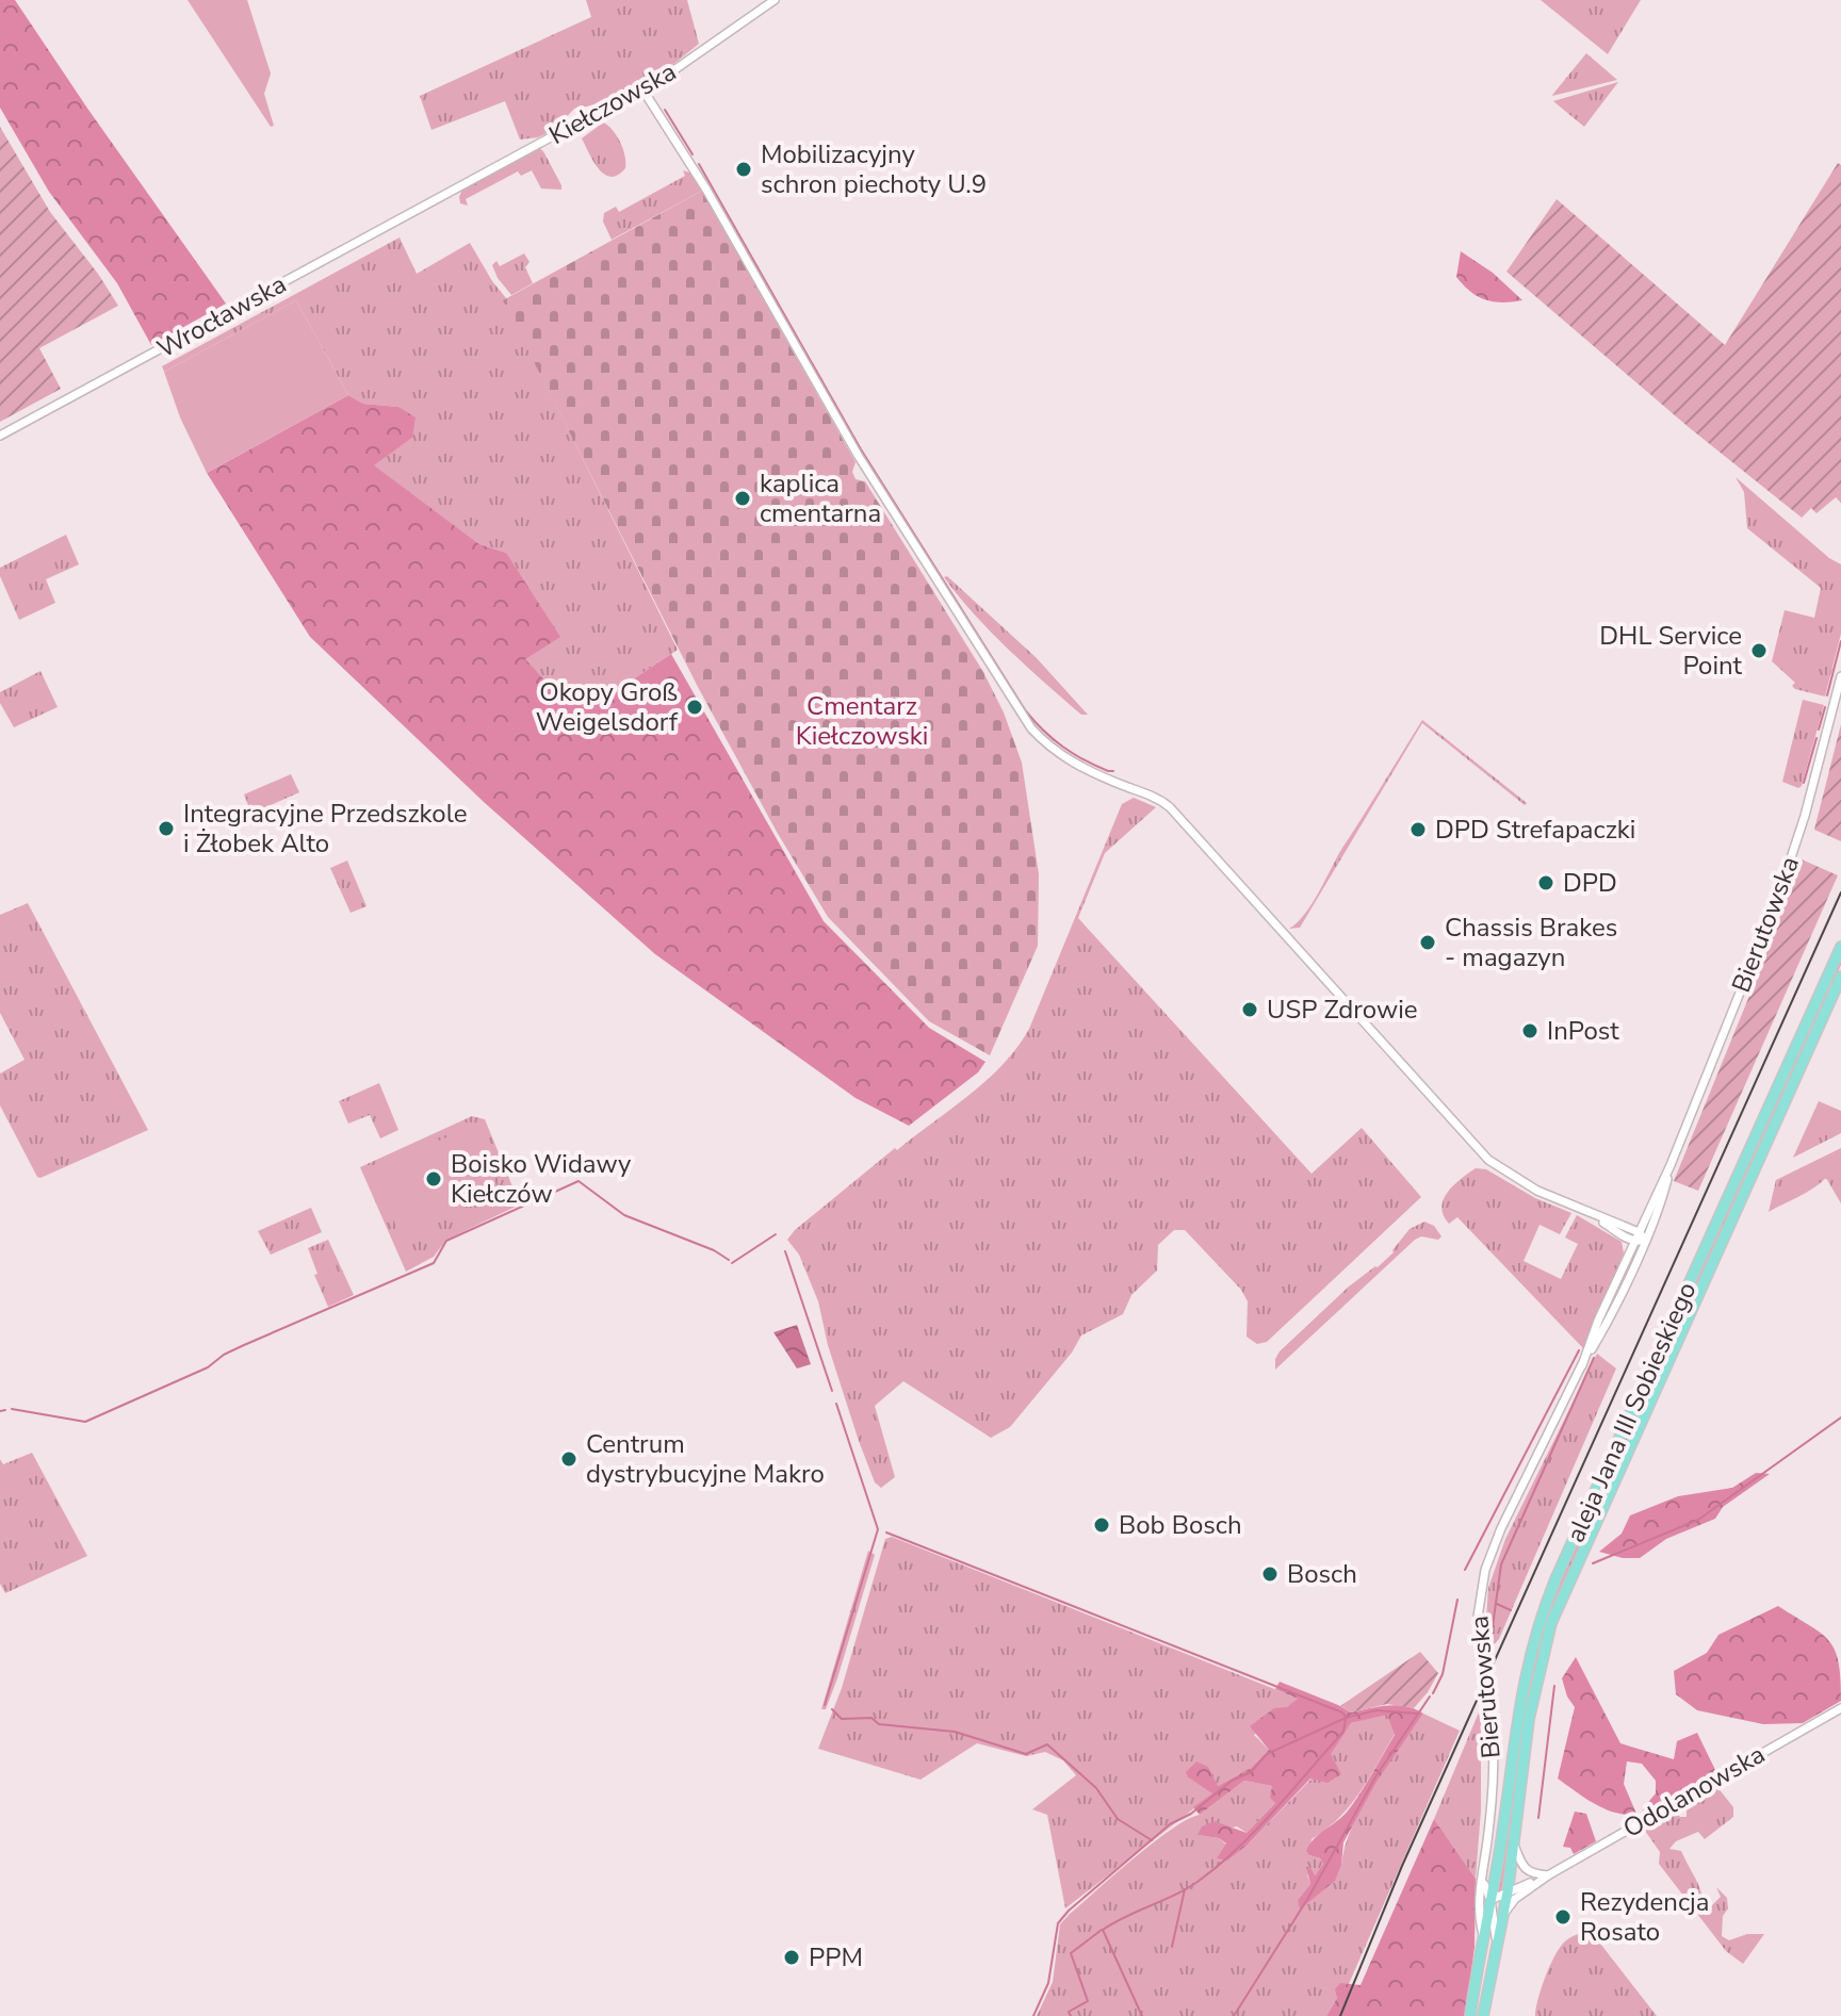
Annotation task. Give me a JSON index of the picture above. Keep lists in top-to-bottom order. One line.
{"streets":{"main road":["aleja Jana III Sobieskiego"],"street":["Kiełczowska","Wrocławska","Bierutowska","Odolanowska"]},"crossings":[["Kiełczowska","Wrocławska"],["Bierutowska","aleja Jana III Sobieskiego"],["Bierutowska","Odolanowska"],["aleja Jana III Sobieskiego","Odolanowska"]],"parks":["Cmentarz Kiełczowski"],"places":["Mobilizacyjny schron piechoty U.9","kaplica cmentarna","DHL Service Point","Okopy Groß Weigelsdorf","Integracyjne Przedszkole i Żłobek Alto","DPD Strefapaczki","DPD","Chassis Brakes - magazyn","USP Zdrowie","InPost","Boisko Widawy Kiełczów","Centrum dystrybucyjne Makro","Bob Bosch","Bosch","Rezydencja Rosato","PPM"]}
